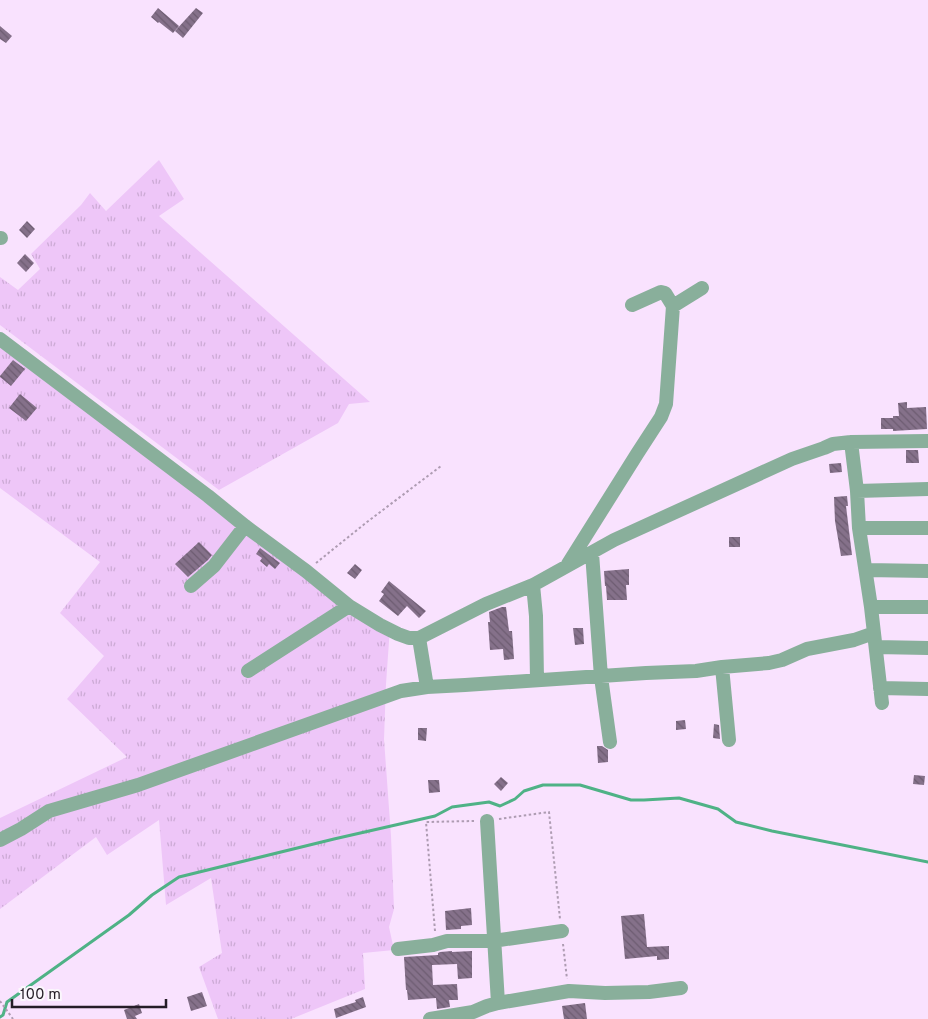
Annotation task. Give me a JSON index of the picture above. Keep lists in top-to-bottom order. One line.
{"scale_bar":"100 m"}
